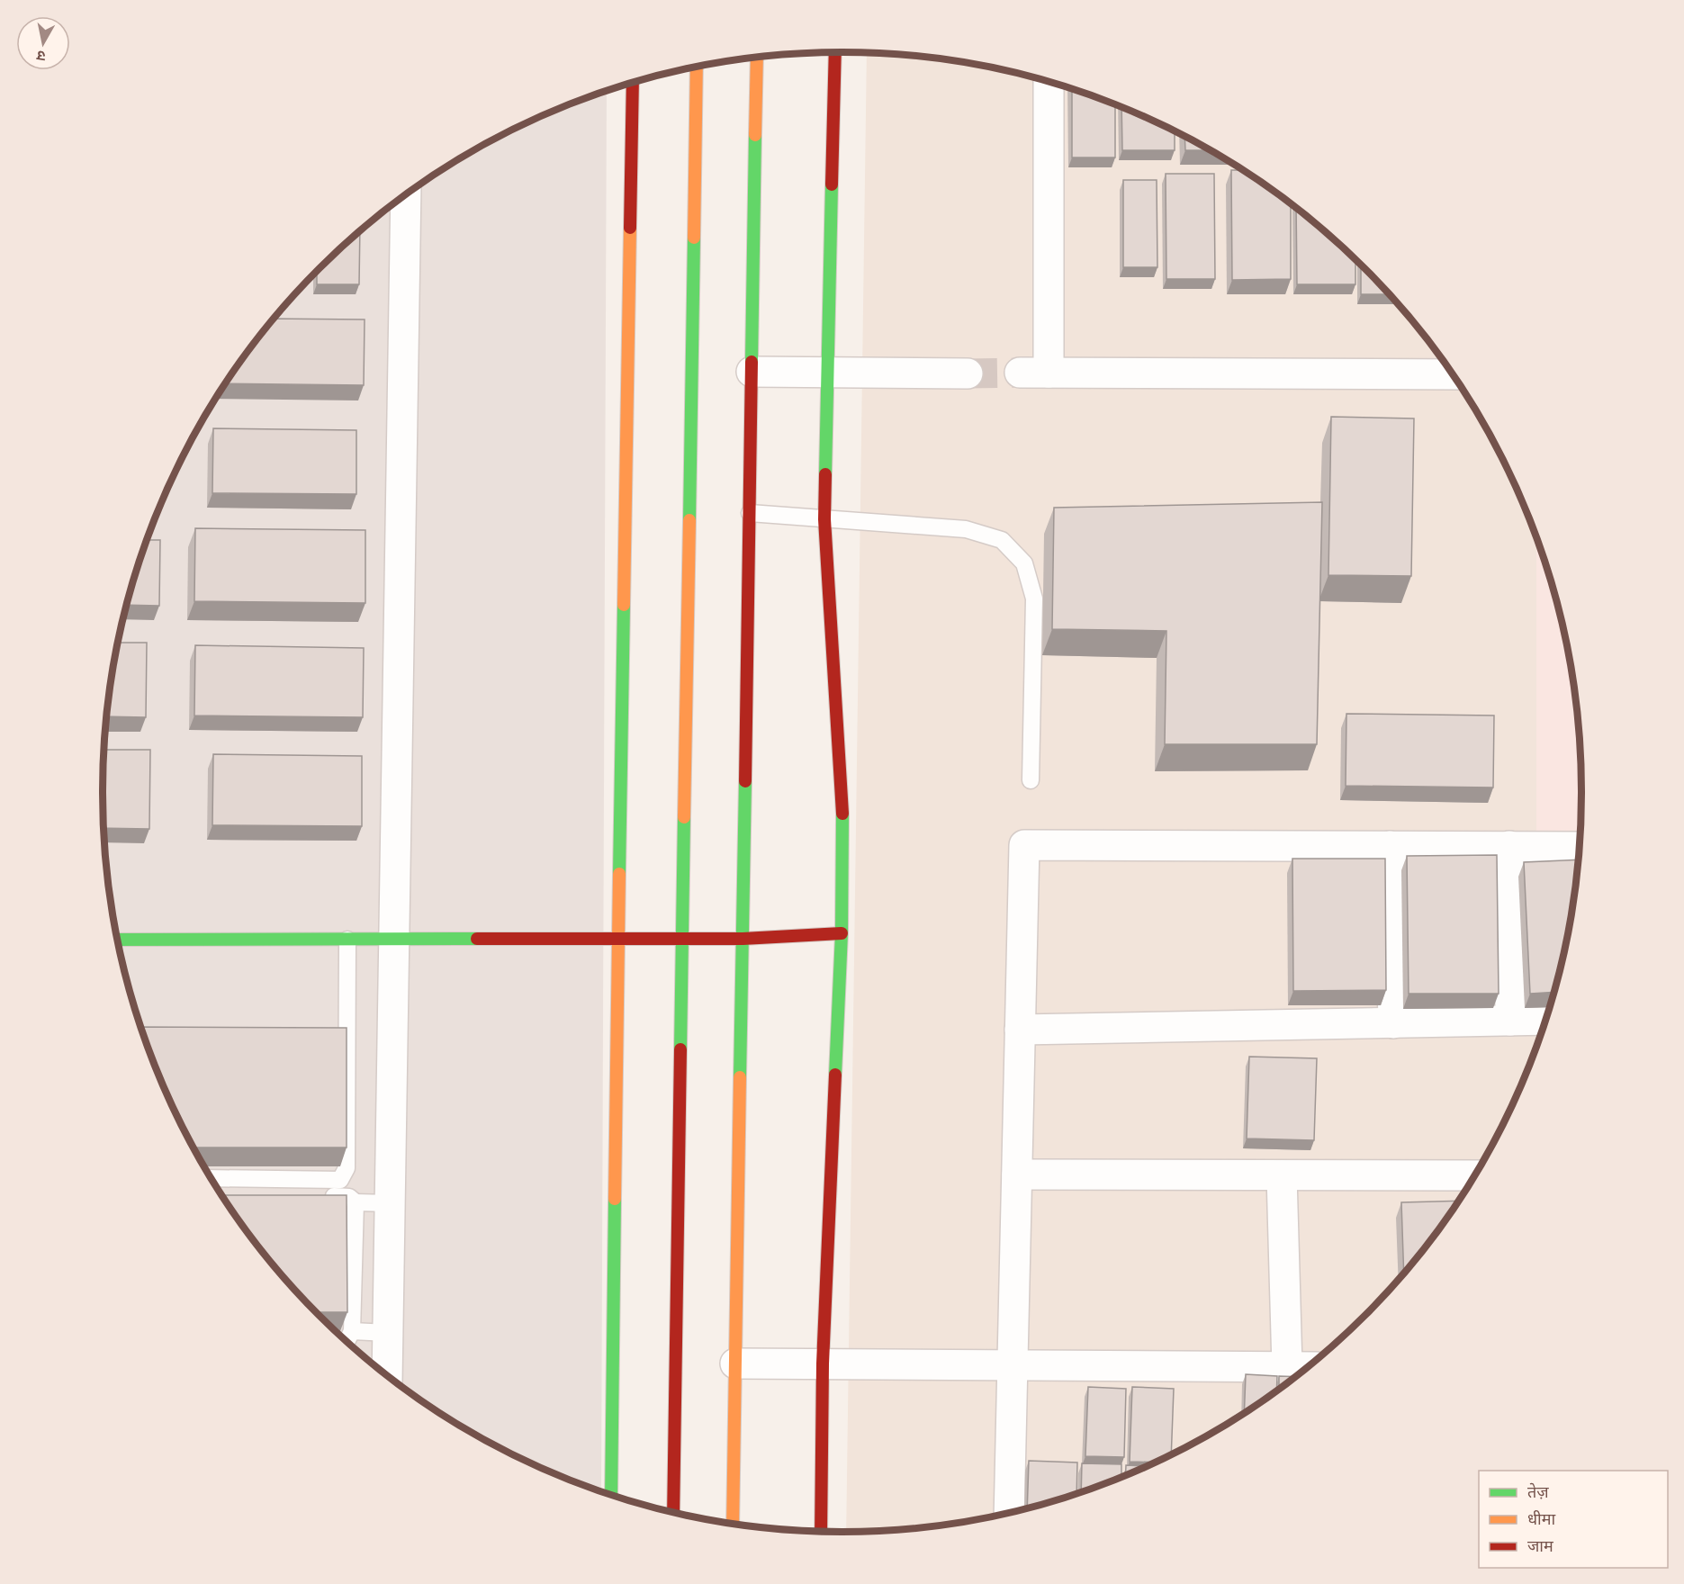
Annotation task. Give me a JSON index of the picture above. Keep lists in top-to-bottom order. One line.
{"legend":["तेज़","धीमा","जाम"],"north":"bottom"}
